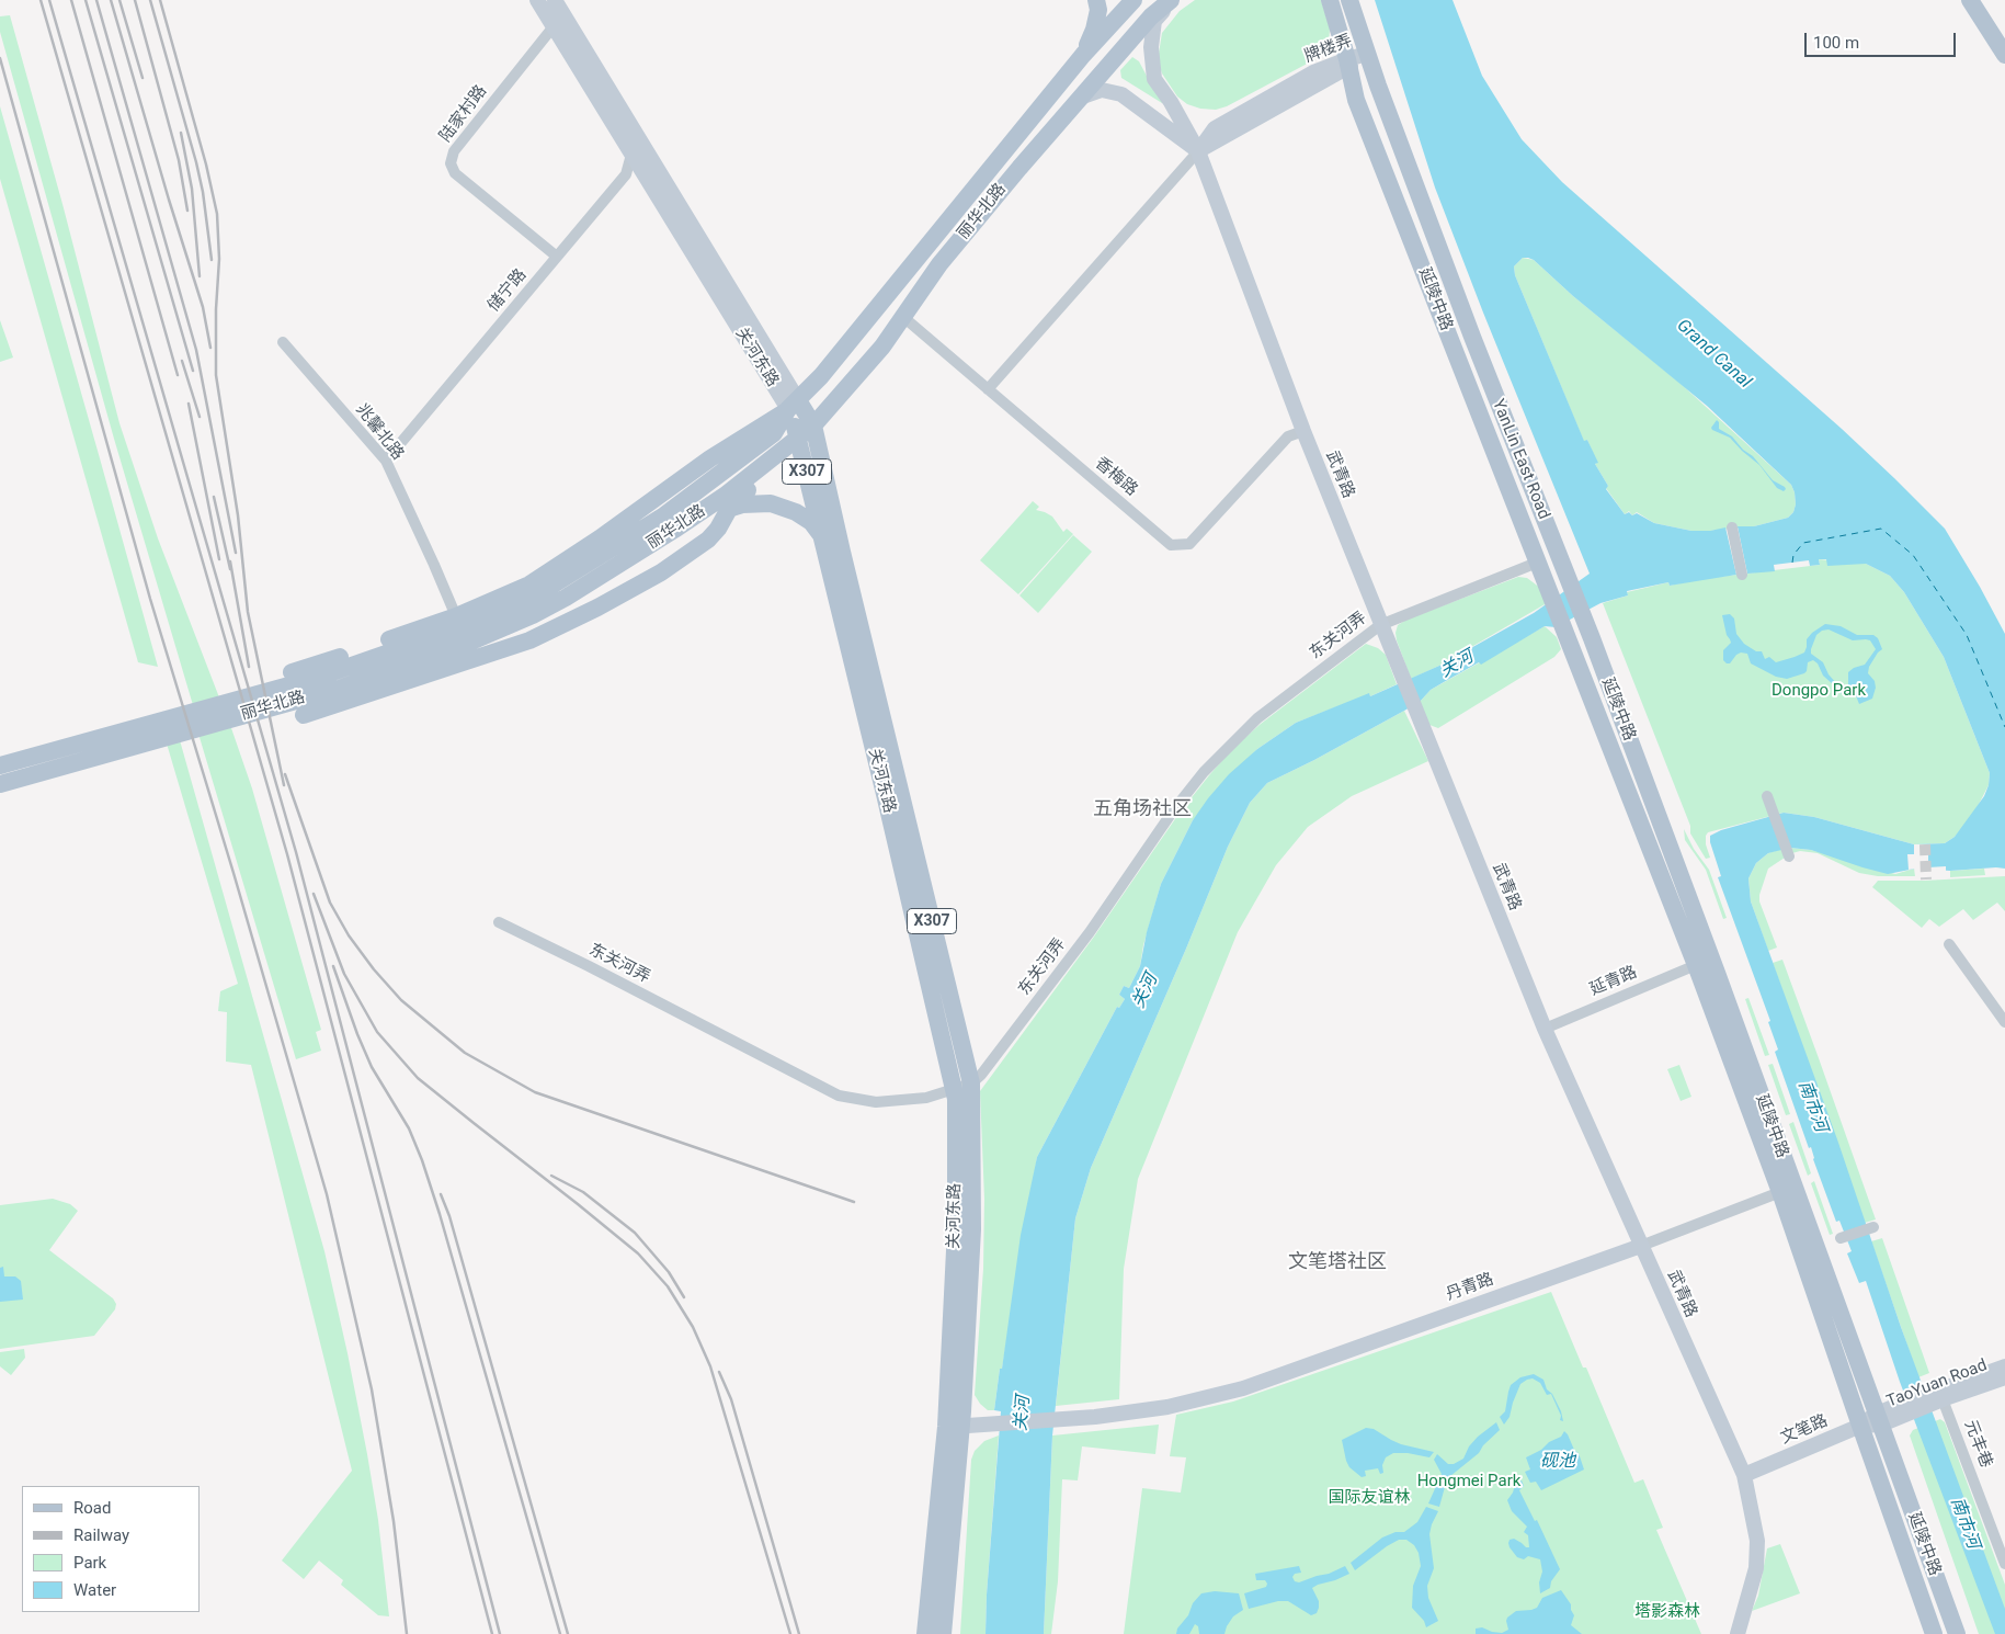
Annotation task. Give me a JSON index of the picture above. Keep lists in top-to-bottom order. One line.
{"streets":{"main road":["丽华北路","延陵中路","关河东路","X307"],"street":["牌楼弄","陆家村路","储宁路","兆馨北路","武青路","香梅路","东关河弄","延青路","丹青路","TaoYuan Road","文笔路","元丰巷"]},"crossings":[["牌楼弄","延陵中路"],["牌楼弄","武青路"],["牌楼弄","香梅路"],["陆家村路","储宁路"],["陆家村路","关河东路"],["丽华北路","关河东路"],["丽华北路","武青路"],["丽华北路","香梅路"],["储宁路","关河东路"],["储宁路","兆馨北路"],["延陵中路","东关河弄"],["延陵中路","延青路"],["延陵中路","丹青路"],["延陵中路","TaoYuan Road"],["延陵中路","文笔路"],["关河东路","东关河弄"],["关河东路","丹青路"],["武青路","香梅路"],["武青路","东关河弄"],["武青路","延青路"],["武青路","丹青路"],["武青路","文笔路"],["TaoYuan Road","文笔路"],["TaoYuan Road","元丰巷"]],"districts":["五角场社区","文笔塔社区"],"water":["Grand Canal","关河","南市河","砚池"],"parks":["Dongpo Park","Hongmei Park","国际友谊林","塔影森林"],"legend":["Road","Railway","Park","Water"],"scale_bar":"100 m"}
